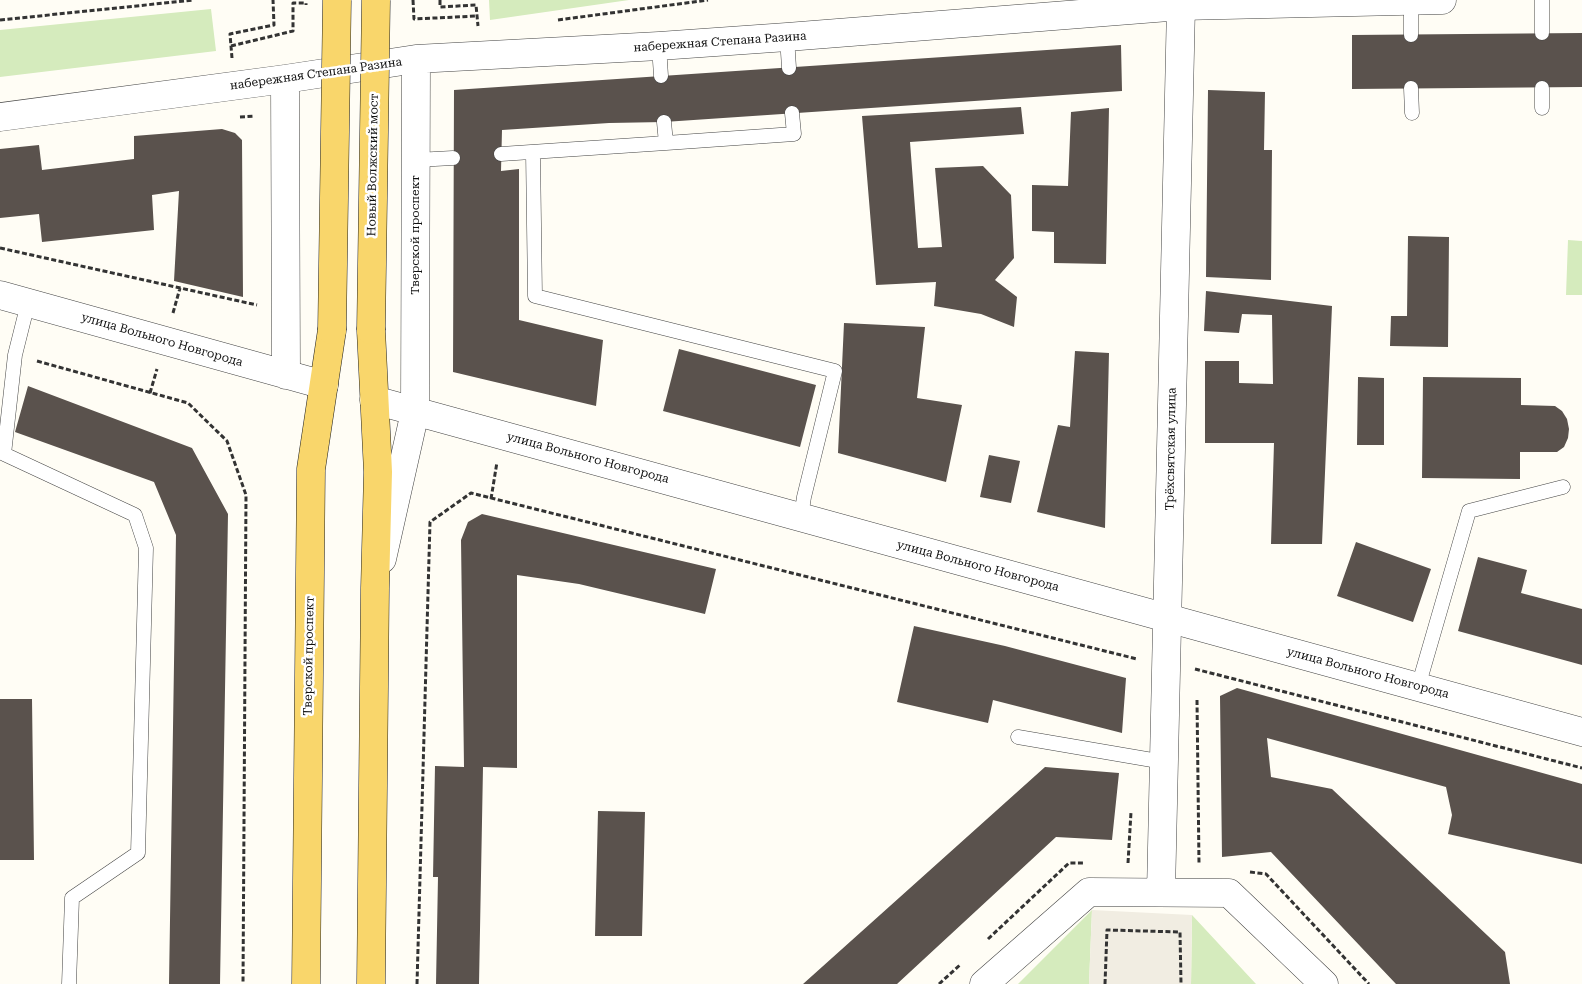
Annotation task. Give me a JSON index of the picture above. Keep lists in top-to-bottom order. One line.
{"streets":{"main road":["Новый Волжский мост","Тверской проспект"],"street":["набережная Степана Разина","улица Вольного Новгорода","Трёхсвятская улица"]},"crossings":[["набережная Степана Разина","Тверской проспект"],["набережная Степана Разина","Трёхсвятская улица"],["Новый Волжский мост","улица Вольного Новгорода"],["Тверской проспект","улица Вольного Новгорода"],["улица Вольного Новгорода","Трёхсвятская улица"]]}
